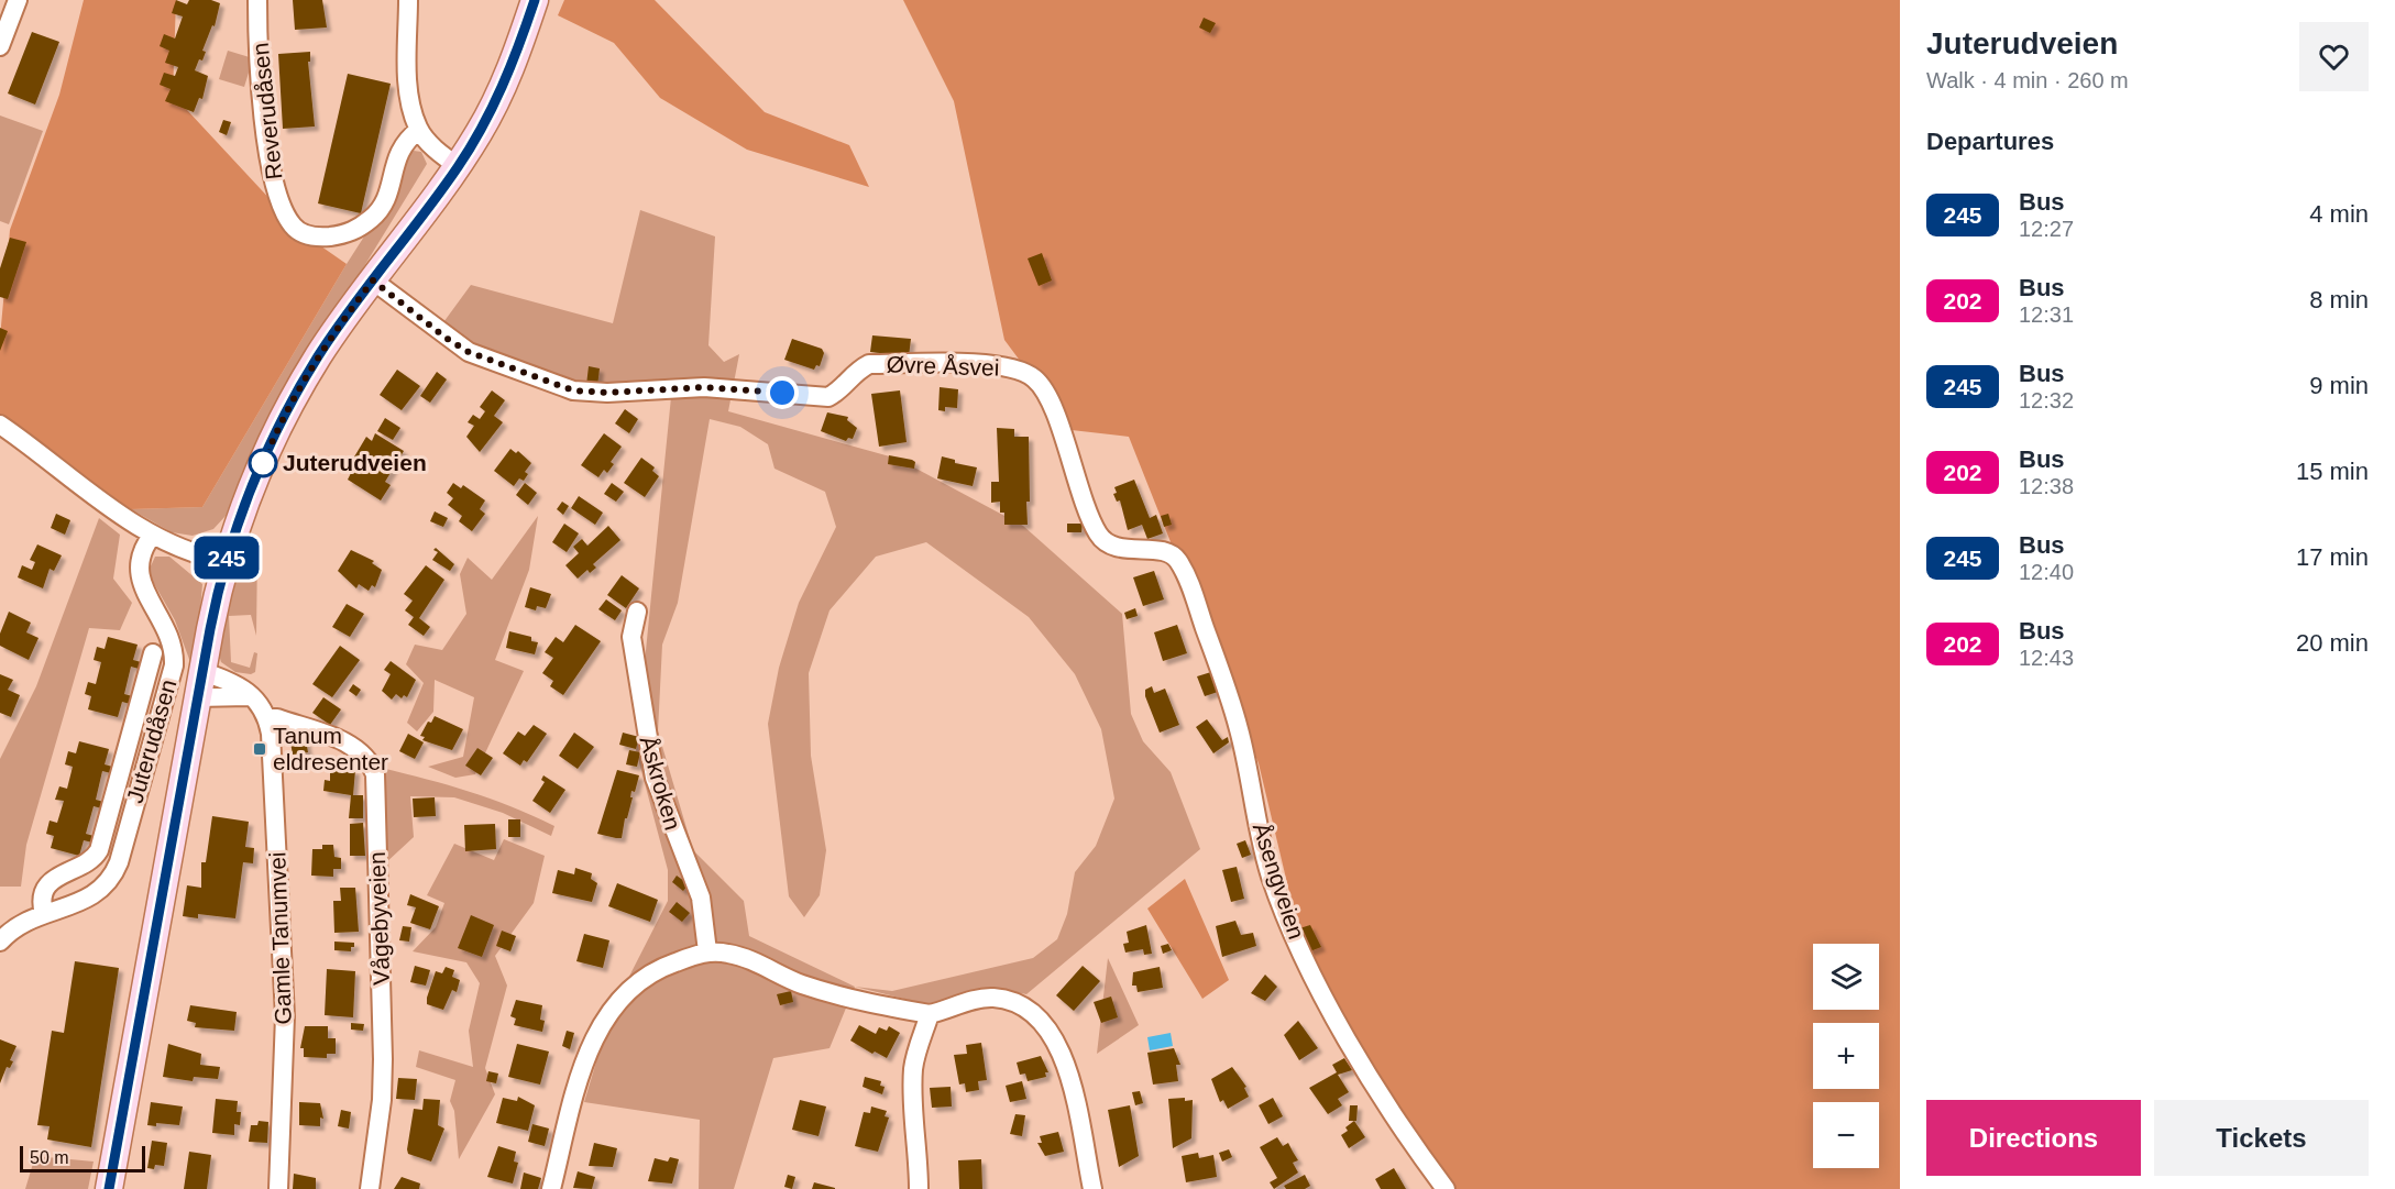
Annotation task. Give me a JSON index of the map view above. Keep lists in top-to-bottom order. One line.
{"streets":{"street":["Reverudåsen","Øvre Åsvei","Juterudåsen","Åskroken","Åsengveien","Vågebyveien","Gamle Tanumvei"]},"crossings":[["Øvre Åsvei","Åsengveien"],["Vågebyveien","Gamle Tanumvei"]],"places":{"other":["Juterudveien"],"transit":["Tanum eldresenter"]},"lines":["bus line 245"],"scale_bar":"50 m","page":{"on_map":"245","heading":[["Juterudveien","Walk · 4 min · 260 m"],"Departures"],"list":[{"mark":"245","name":"Bus","note":"12:27","value":"4 min"},{"mark":"202","name":"Bus","note":"12:31","value":"8 min"},{"mark":"245","name":"Bus","note":"12:32","value":"9 min"},{"mark":"202","name":"Bus","note":"12:38","value":"15 min"},{"mark":"245","name":"Bus","note":"12:40","value":"17 min"},{"mark":"202","name":"Bus","note":"12:43","value":"20 min"}],"map_buttons":["+","−"],"buttons":["Directions","Tickets"],"scale":"50 m"}}
